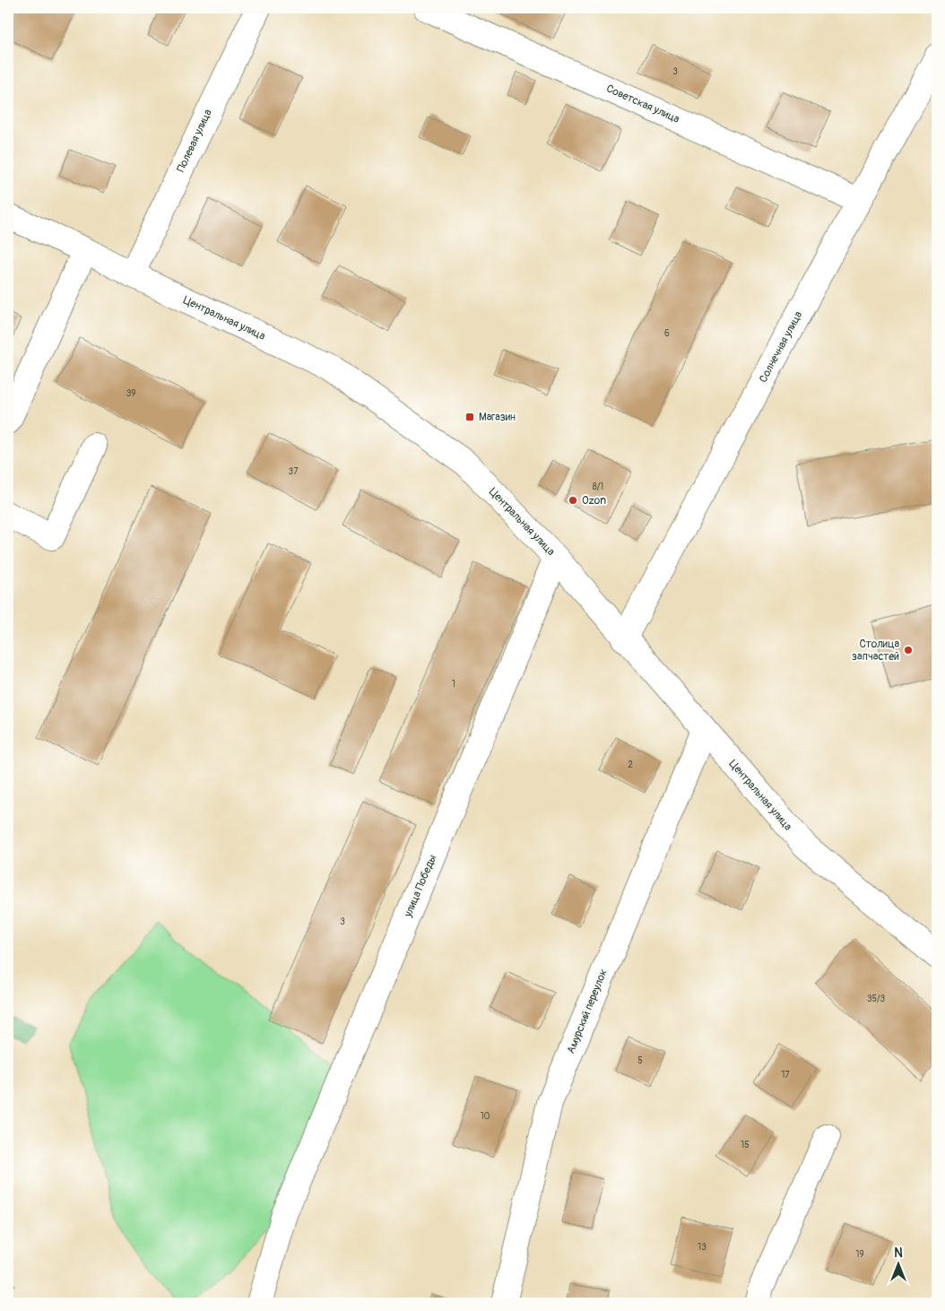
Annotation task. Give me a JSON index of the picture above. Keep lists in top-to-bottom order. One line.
{"streets":{"street":["Советская улица","Полевая улица","Центральная улица","Солнечная улица","улица Победы","Амурский переулок"]},"crossings":[["Советская улица","Солнечная улица"],["Полевая улица","Центральная улица"],["Центральная улица","Солнечная улица"],["Центральная улица","улица Победы"],["Центральная улица","Амурский переулок"]],"places":{"transit":["Магазин"],"other":["Ozon","Столица запчастей"]},"house_numbers":["3","6","39","37","8/1","1","2","3","35/3","5","17","10","15","13","19"],"north":"top"}
